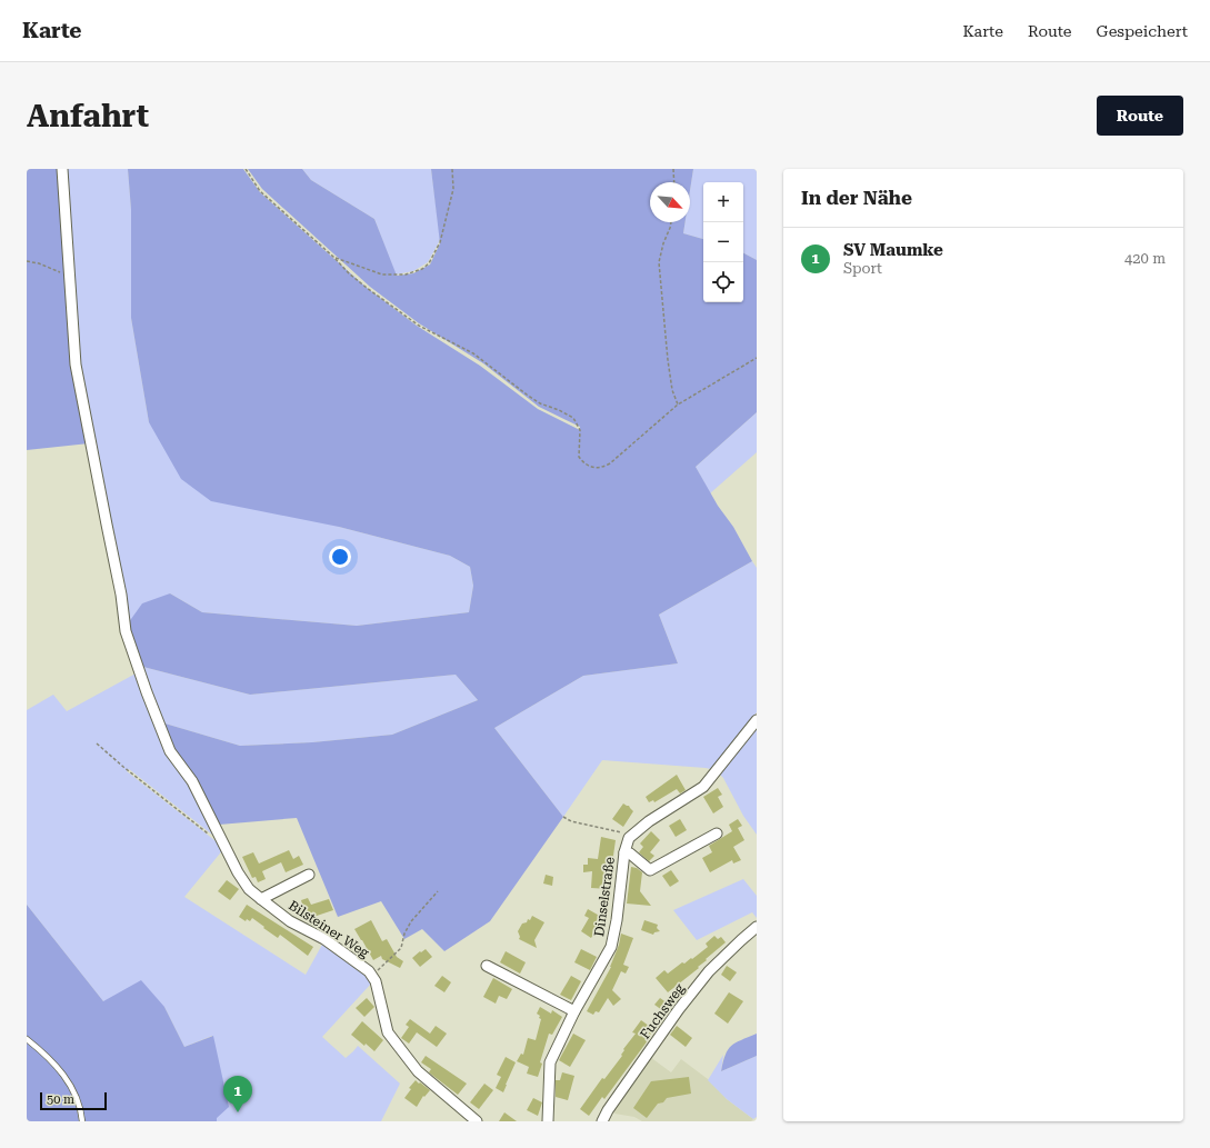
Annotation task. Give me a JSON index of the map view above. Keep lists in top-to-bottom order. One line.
{"streets":{"street":["Dinselstraße","Bilsteiner Weg","Fuchsweg"]},"scale_bar":"50 m","north":"bottom right","page":{"header":"Karte","nav":["Karte","Route","Gespeichert"],"buttons":"Route","title":"Anfahrt","heading":"In der Nähe","map_buttons":["+","−"],"list":[{"mark":"1","name":"SV Maumke","note":"Sport","value":"420 m"}],"pins":"1","scale":"50 m"}}
